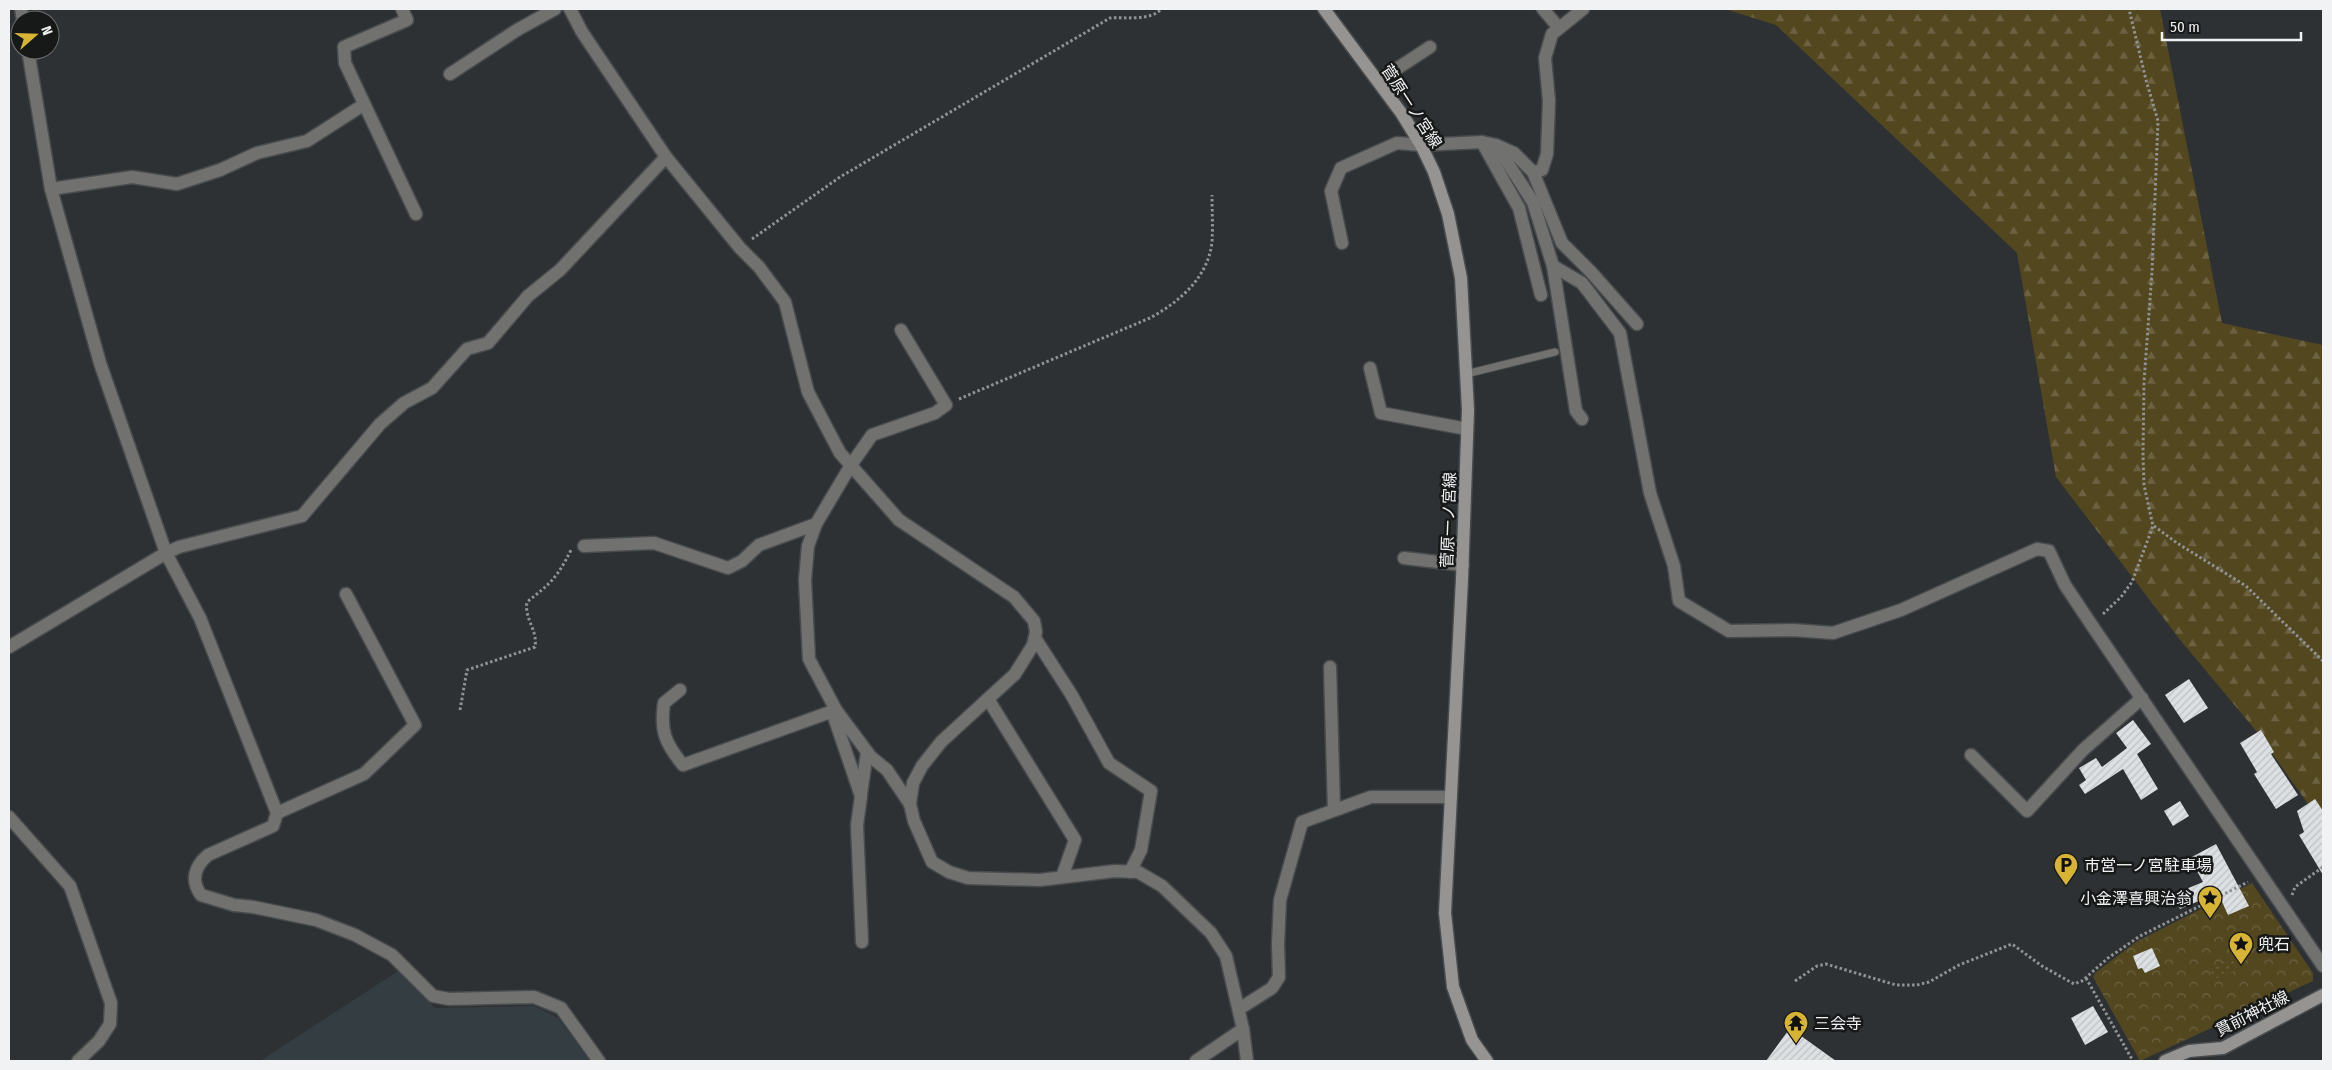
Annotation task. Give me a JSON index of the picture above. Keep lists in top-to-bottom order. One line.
{"streets":{"main road":["菅原一ノ宮線","貫前神社線"]},"places":{"parking":["市営一ノ宮駐車場"],"place":["小金澤喜興治翁","兜石"],"temple":["三会寺"]},"scale_bar":"50 m","north":"right"}
